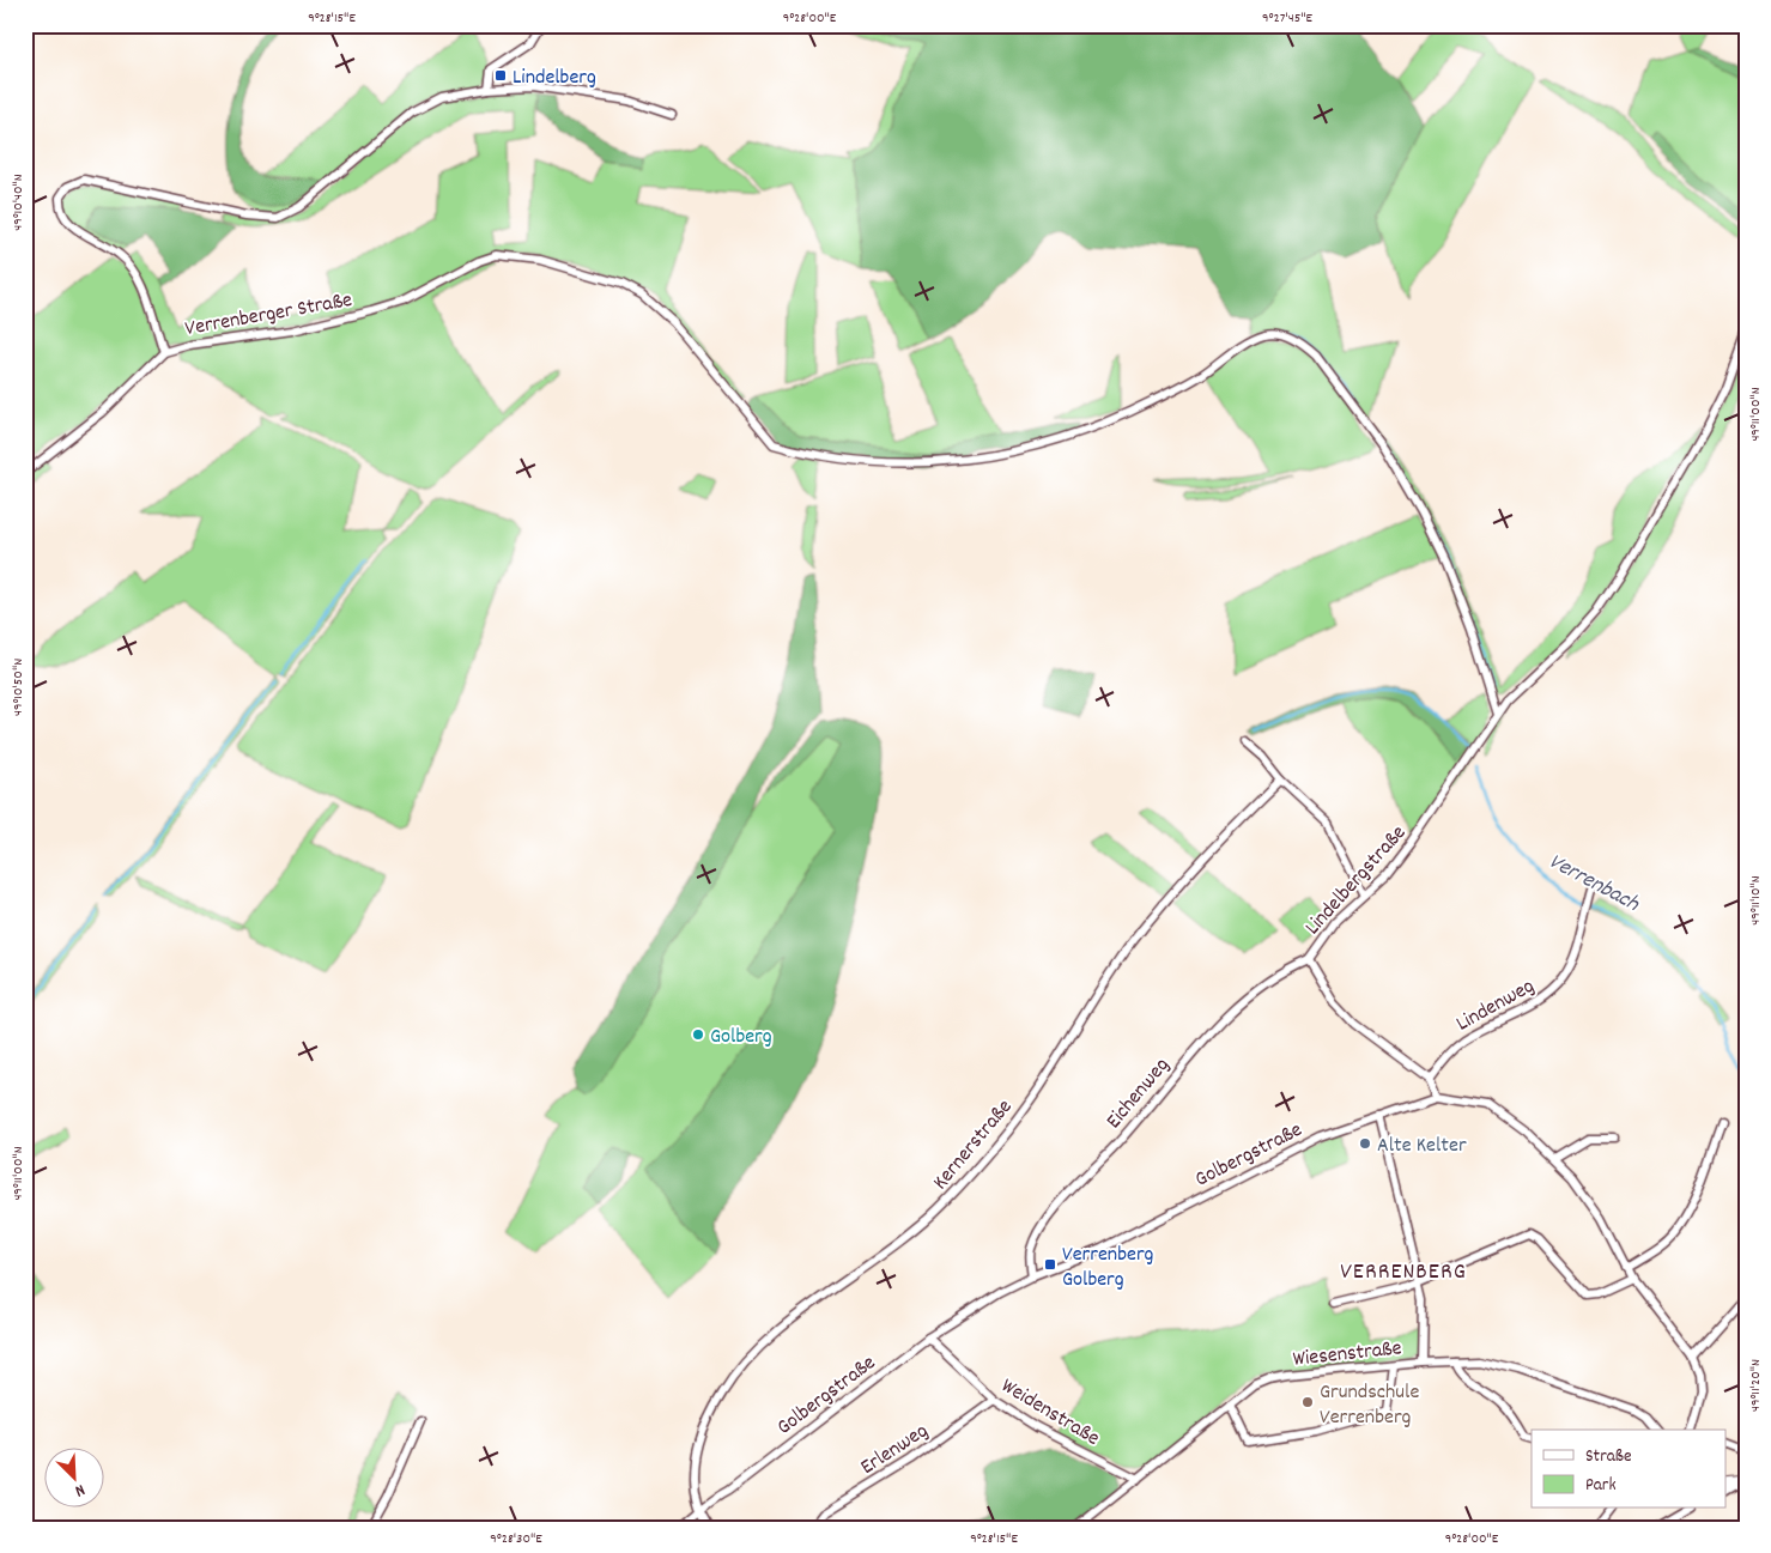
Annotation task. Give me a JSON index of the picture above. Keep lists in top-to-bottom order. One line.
{"streets":{"street":["Verrenberger Straße","Lindelbergstraße","Lindenweg","Eichenweg","Kernerstraße","Golbergstraße","Wiesenstraße","Weidenstraße","Erlenweg"]},"crossings":[["Verrenberger Straße","Lindelbergstraße"],["Lindelbergstraße","Lindenweg"],["Lindelbergstraße","Eichenweg"],["Eichenweg","Golbergstraße"],["Kernerstraße","Golbergstraße"],["Golbergstraße","Weidenstraße"],["Wiesenstraße","Weidenstraße"],["Weidenstraße","Erlenweg"]],"districts":["VERRENBERG"],"water":["Verrenbach"],"places":{"transit":["Lindelberg","Verrenberg Golberg"],"other":["Golberg","Alte Kelter","Grundschule Verrenberg"]},"legend":["Straße","Park"],"north":"bottom right","coordinates":["9°28'15\"E","9°28'00\"E","9°27'45\"E","49°10'40\"N","49°11'00\"N","49°10'50\"N","49°11'10\"N","49°11'20\"N","9°28'30\"E"]}
